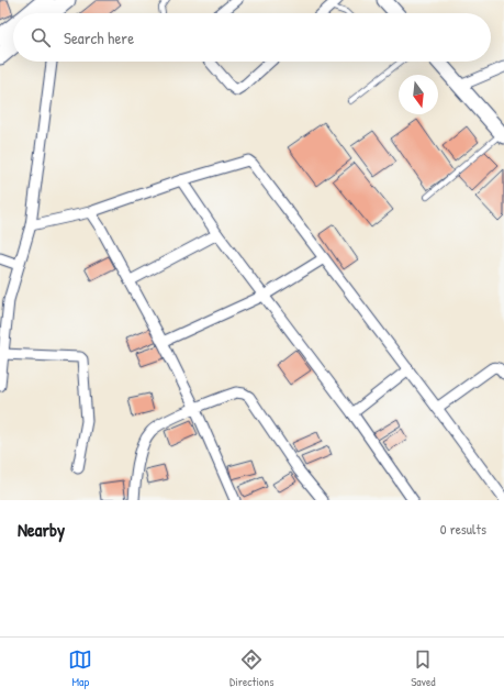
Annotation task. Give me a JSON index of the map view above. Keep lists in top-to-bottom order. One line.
{"north":"bottom","page":{"search":"Search here","heading":["Nearby","0 results"],"nav":["Map","Directions","Saved"]}}
